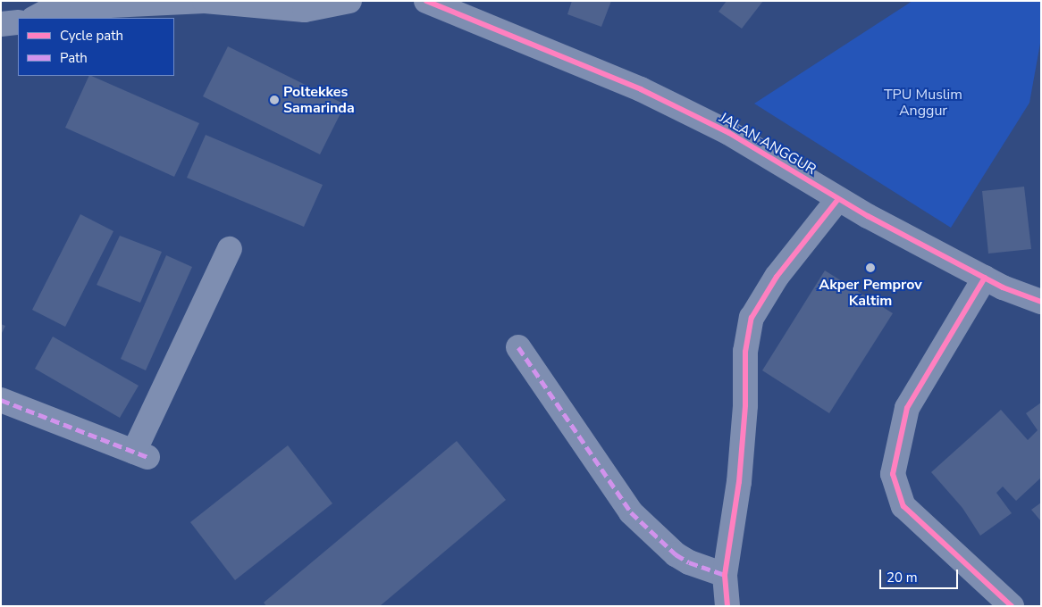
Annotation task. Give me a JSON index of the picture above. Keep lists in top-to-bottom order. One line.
{"streets":{"street":["JALAN ANGGUR"]},"parks":["TPU Muslim Anggur"],"places":["Poltekkes Samarinda","Akper Pemprov Kaltim"],"legend":["Cycle path","Path"],"scale_bar":"20 m"}
